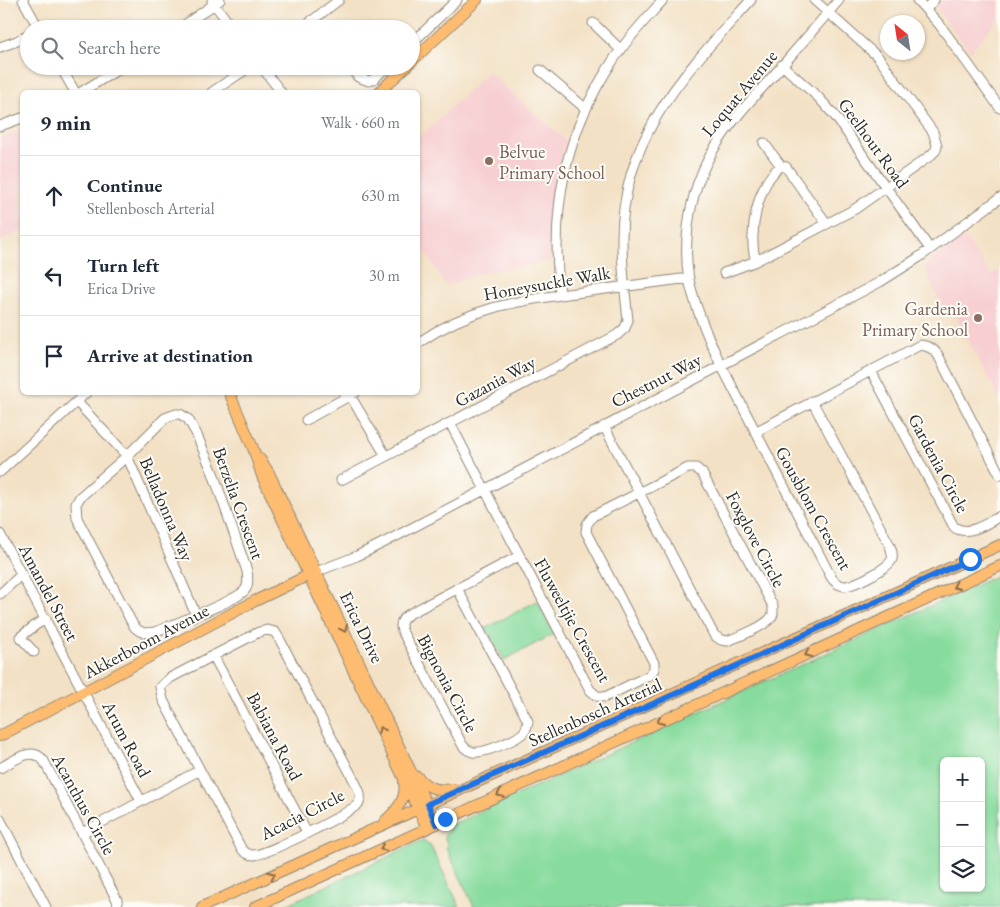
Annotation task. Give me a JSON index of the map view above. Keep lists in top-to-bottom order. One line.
{"streets":{"main road":["Erica Drive","Akkerboom Avenue","Stellenbosch Arterial"],"street":["Loquat Avenue","Geelhout Road","Honeysuckle Walk","Chestnut Way","Gazania Way","Gardenia Circle","Berzelia Crescent","Gousblom Crescent","Belladonna Way","Foxglove Circle","Amandel Street","Fluweeltjie Crescent","Bignonia Circle","Babiana Road","Arum Road","Acanthus Circle","Acacia Circle"]},"crossings":[["Loquat Avenue","Geelhout Road"],["Loquat Avenue","Honeysuckle Walk"],["Loquat Avenue","Chestnut Way"],["Loquat Avenue","Gousblom Crescent"],["Geelhout Road","Chestnut Way"],["Honeysuckle Walk","Gazania Way"],["Chestnut Way","Gousblom Crescent"],["Chestnut Way","Foxglove Circle"],["Chestnut Way","Fluweeltjie Crescent"],["Chestnut Way","Erica Drive"],["Chestnut Way","Akkerboom Avenue"],["Gazania Way","Fluweeltjie Crescent"],["Berzelia Crescent","Belladonna Way"],["Foxglove Circle","Fluweeltjie Crescent"],["Amandel Street","Akkerboom Avenue"],["Amandel Street","Arum Road"],["Fluweeltjie Crescent","Bignonia Circle"],["Erica Drive","Akkerboom Avenue"],["Erica Drive","Stellenbosch Arterial"],["Akkerboom Avenue","Arum Road"],["Babiana Road","Acacia Circle"]],"places":["Belvue Primary School","Gardenia Primary School"],"north":"top left","page":{"search":"Search here","heading":["9 min","Walk · 660 m"],"list":[["Continue","Stellenbosch Arterial","630 m"],["Turn left","Erica Drive","30 m"],"Arrive at destination"],"map_buttons":["+","−"]}}
